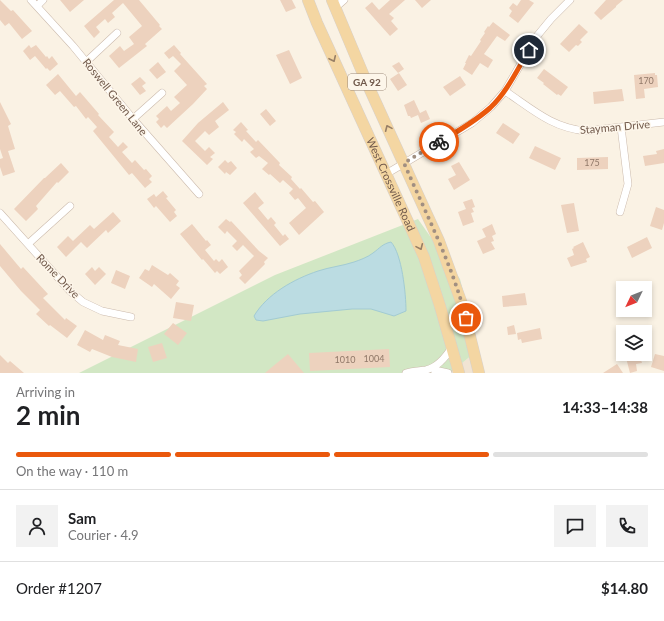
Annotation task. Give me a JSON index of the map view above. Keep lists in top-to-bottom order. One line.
{"streets":{"main road":["GA 92","West Crossville Road"],"street":["Roswell Green Lane","Stayman Drive","Rome Drive"]},"house_numbers":["170","175","1004","1010"],"north":"bottom left","page":{"heading":["2 min","Arriving in","14:33–14:38"],"panel":["Sam","Courier · 4.9","Order #1207","$14.80"],"bar":"On the way · 110 m"}}
